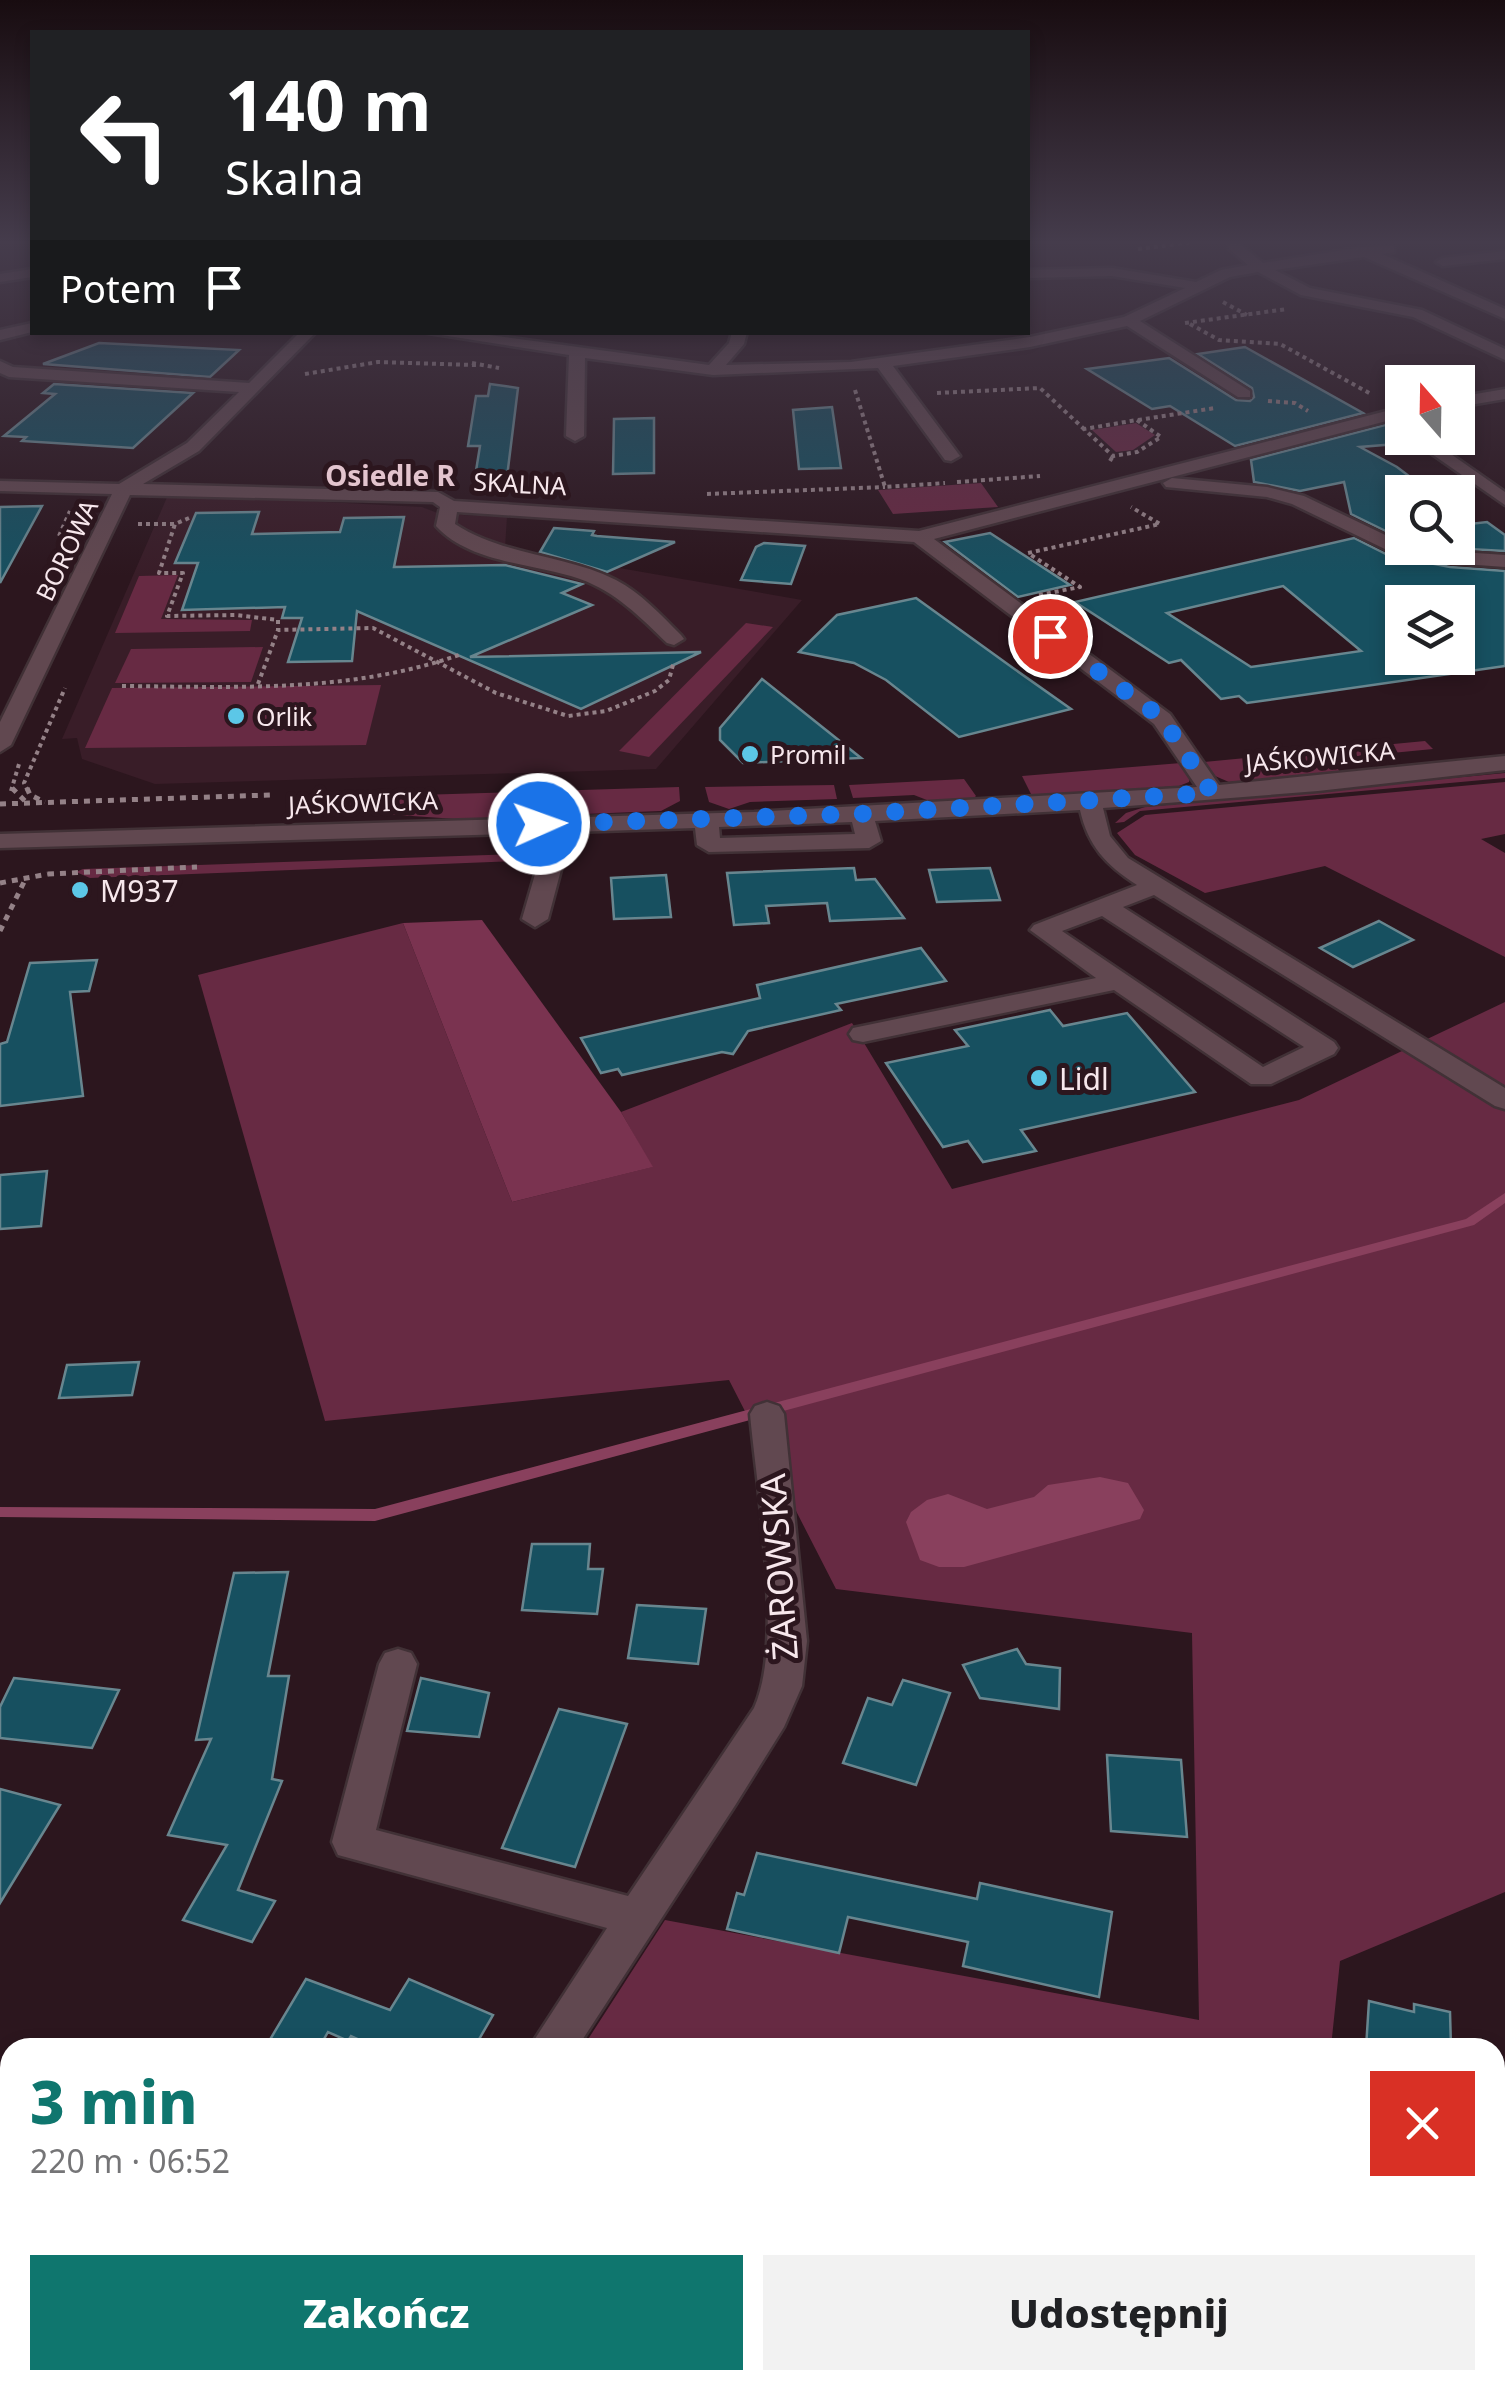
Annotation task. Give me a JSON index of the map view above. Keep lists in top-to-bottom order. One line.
{"streets":{"street":["SKALNA","BOROWA","JAŚKOWICKA","ŻAROWSKA"]},"crossings":[["SKALNA","BOROWA"]],"districts":["Osiedle R"],"places":["Orlik","Promil","M937","Lidl"],"north":"top","page":{"turn":["140 m","Skalna"],"then":"Potem","heading":["3 min","220 m · 06:52"],"buttons":["Zakończ","Udostępnij"]}}
